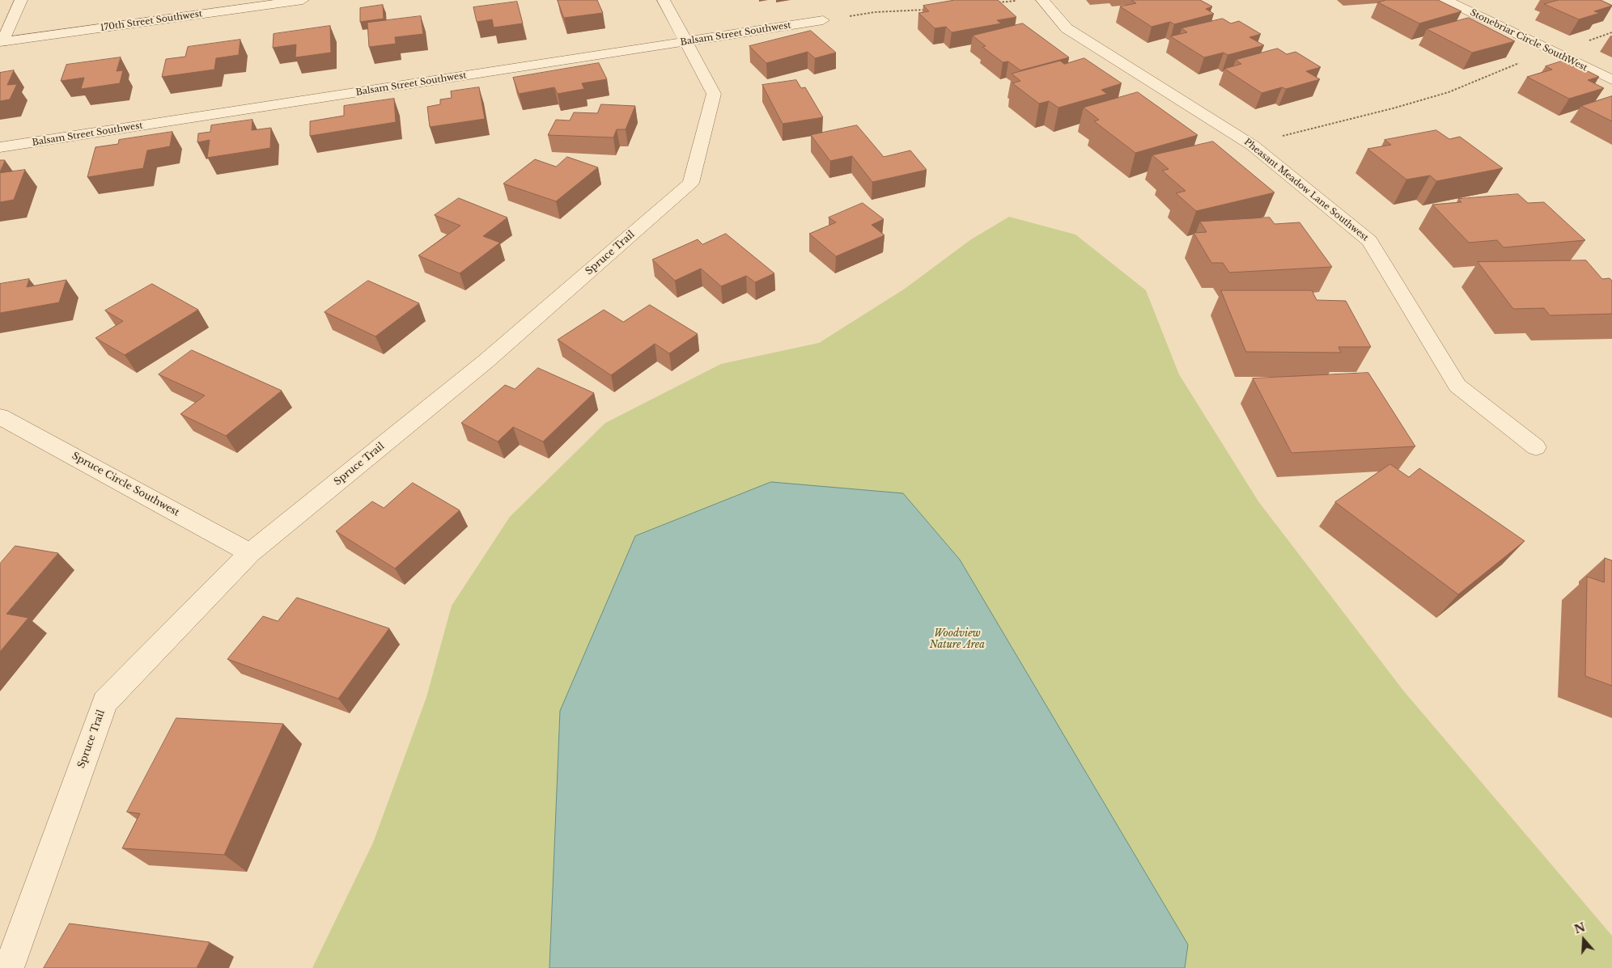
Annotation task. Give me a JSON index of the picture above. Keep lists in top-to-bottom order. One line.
{"streets":{"street":["170th Street Southwest","Balsam Street Southwest","Stonebriar Circle SouthWest","Pheasant Meadow Lane Southwest","Spruce Trail","Spruce Circle Southwest"]},"crossings":[["Balsam Street Southwest","Spruce Trail"],["Spruce Trail","Spruce Circle Southwest"]],"parks":["Woodview Nature Area"],"north":"top"}
